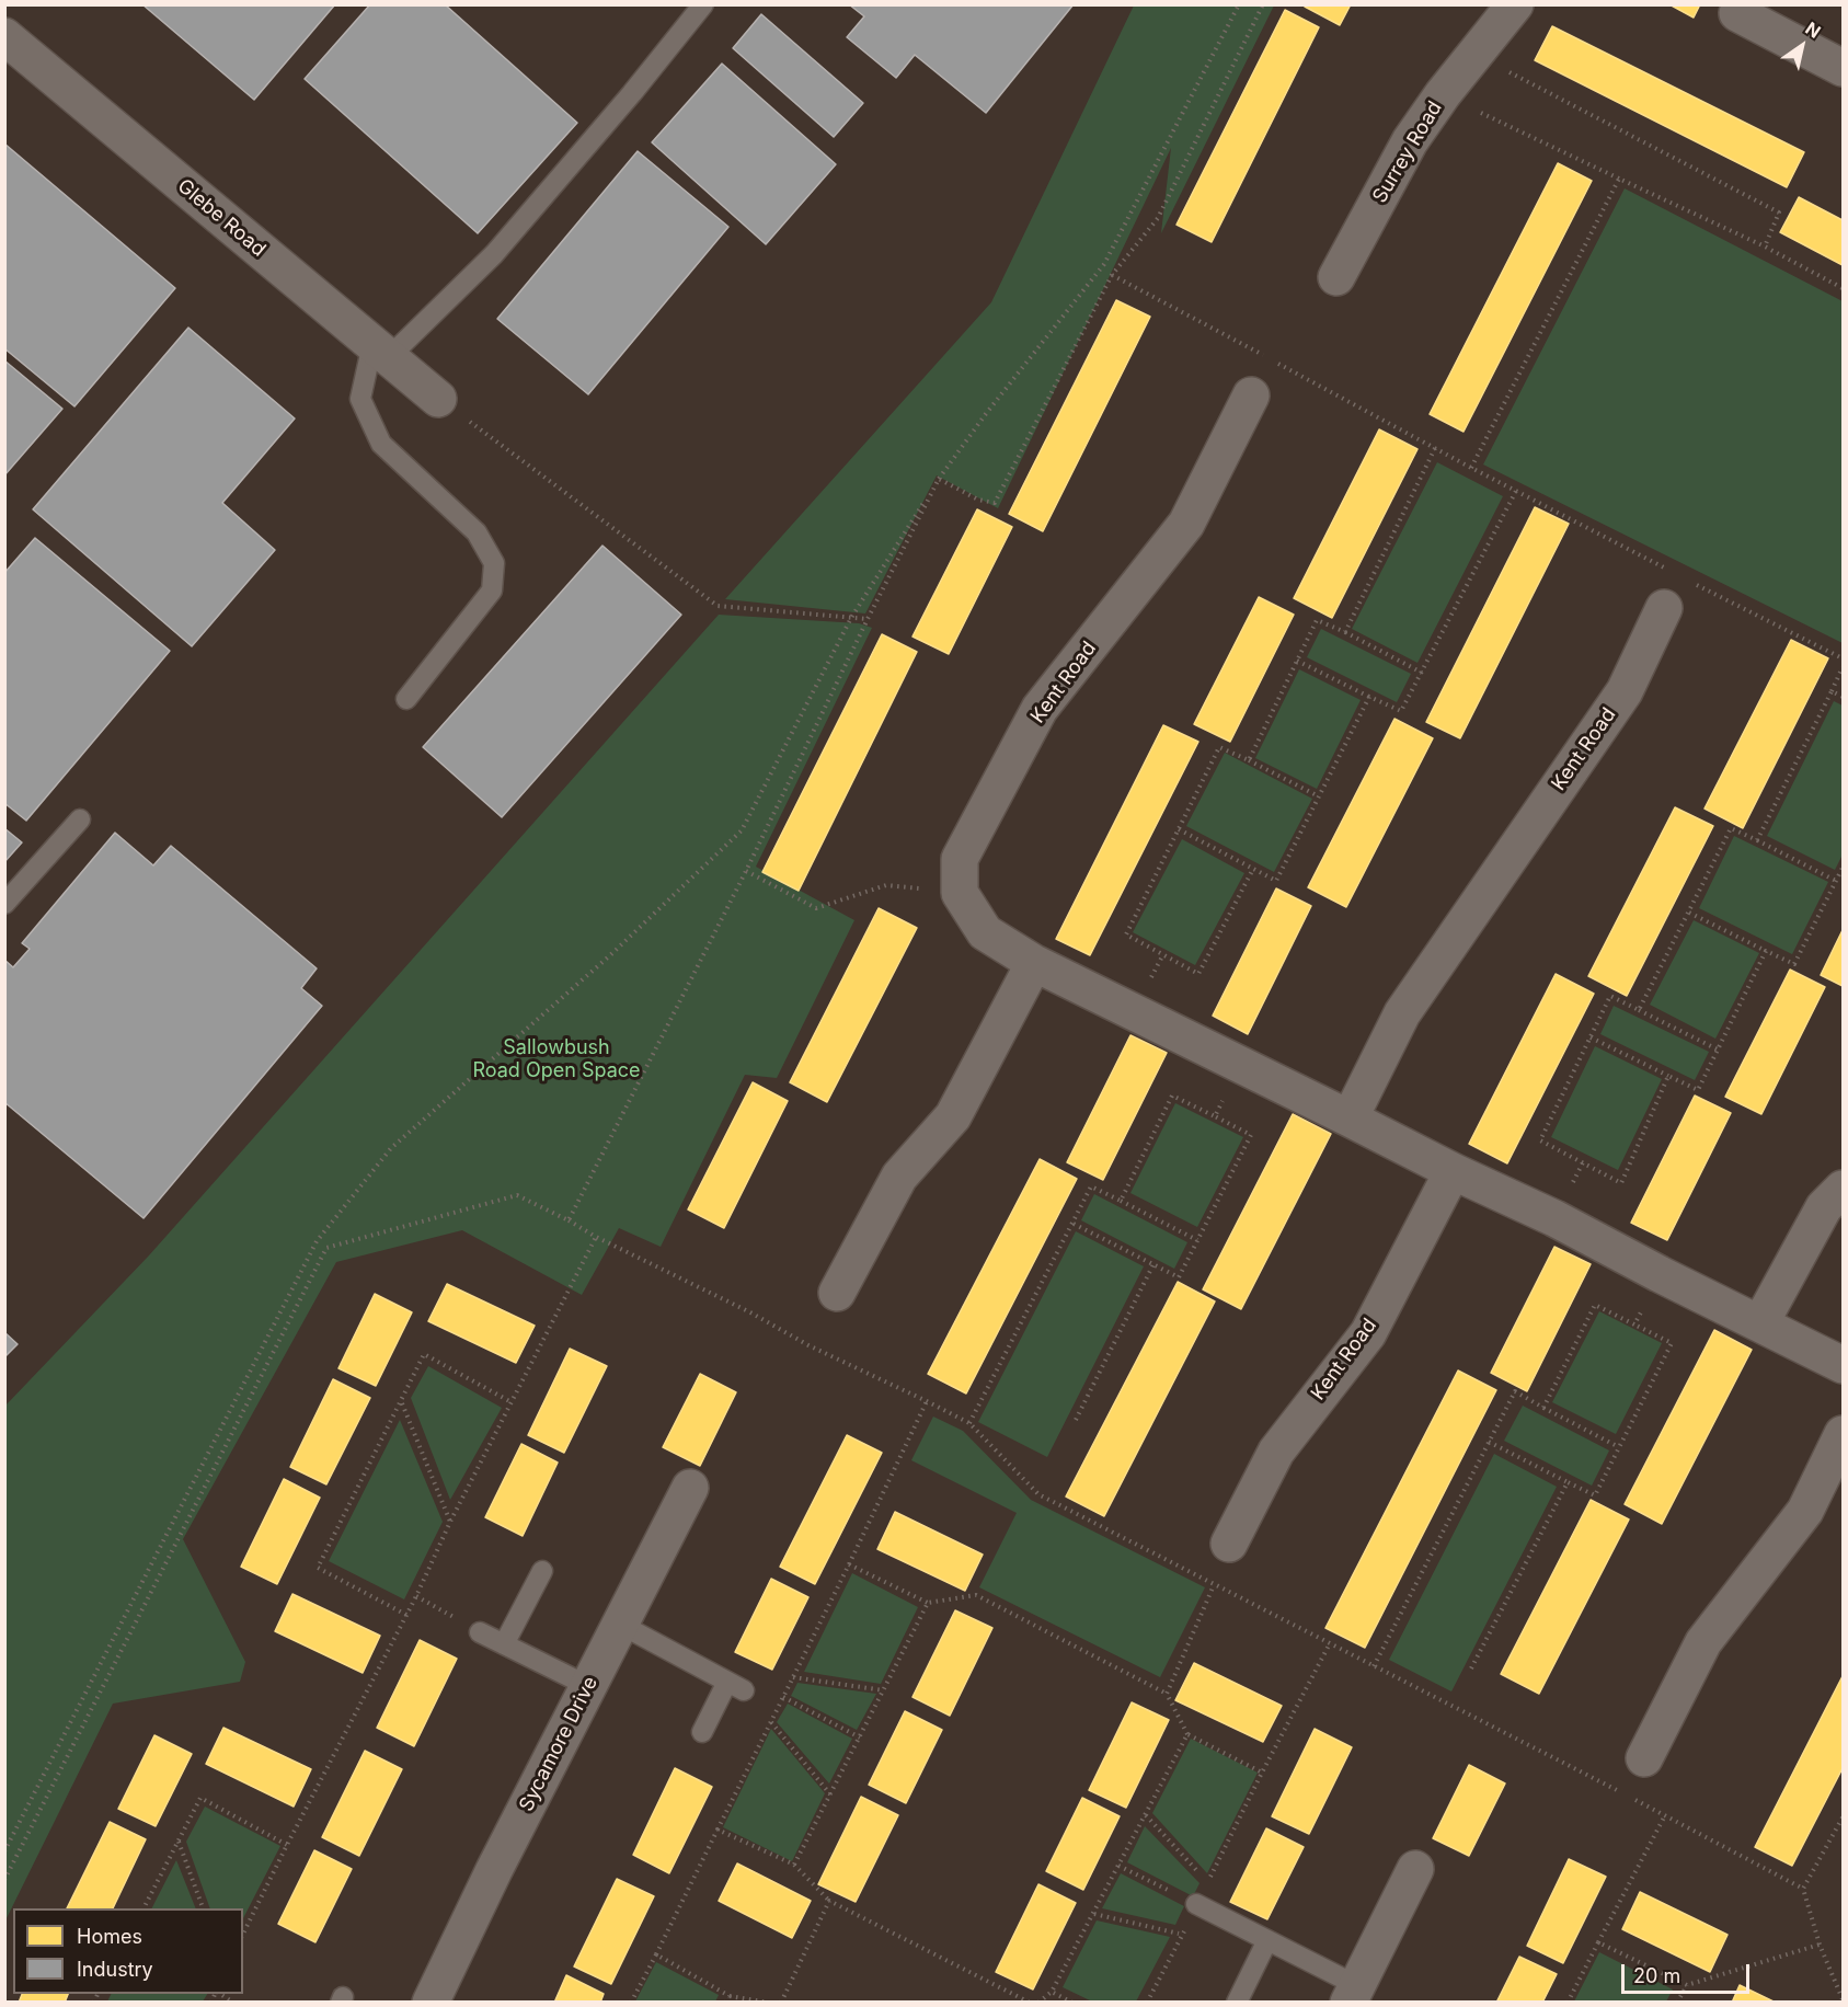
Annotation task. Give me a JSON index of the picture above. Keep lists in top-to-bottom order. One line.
{"streets":{"street":["Surrey Road","Glebe Road","Kent Road","Sycamore Drive"]},"parks":["Sallowbush Road Open Space"],"legend":["Homes","Industry"],"scale_bar":"20 m","north":"top right"}
